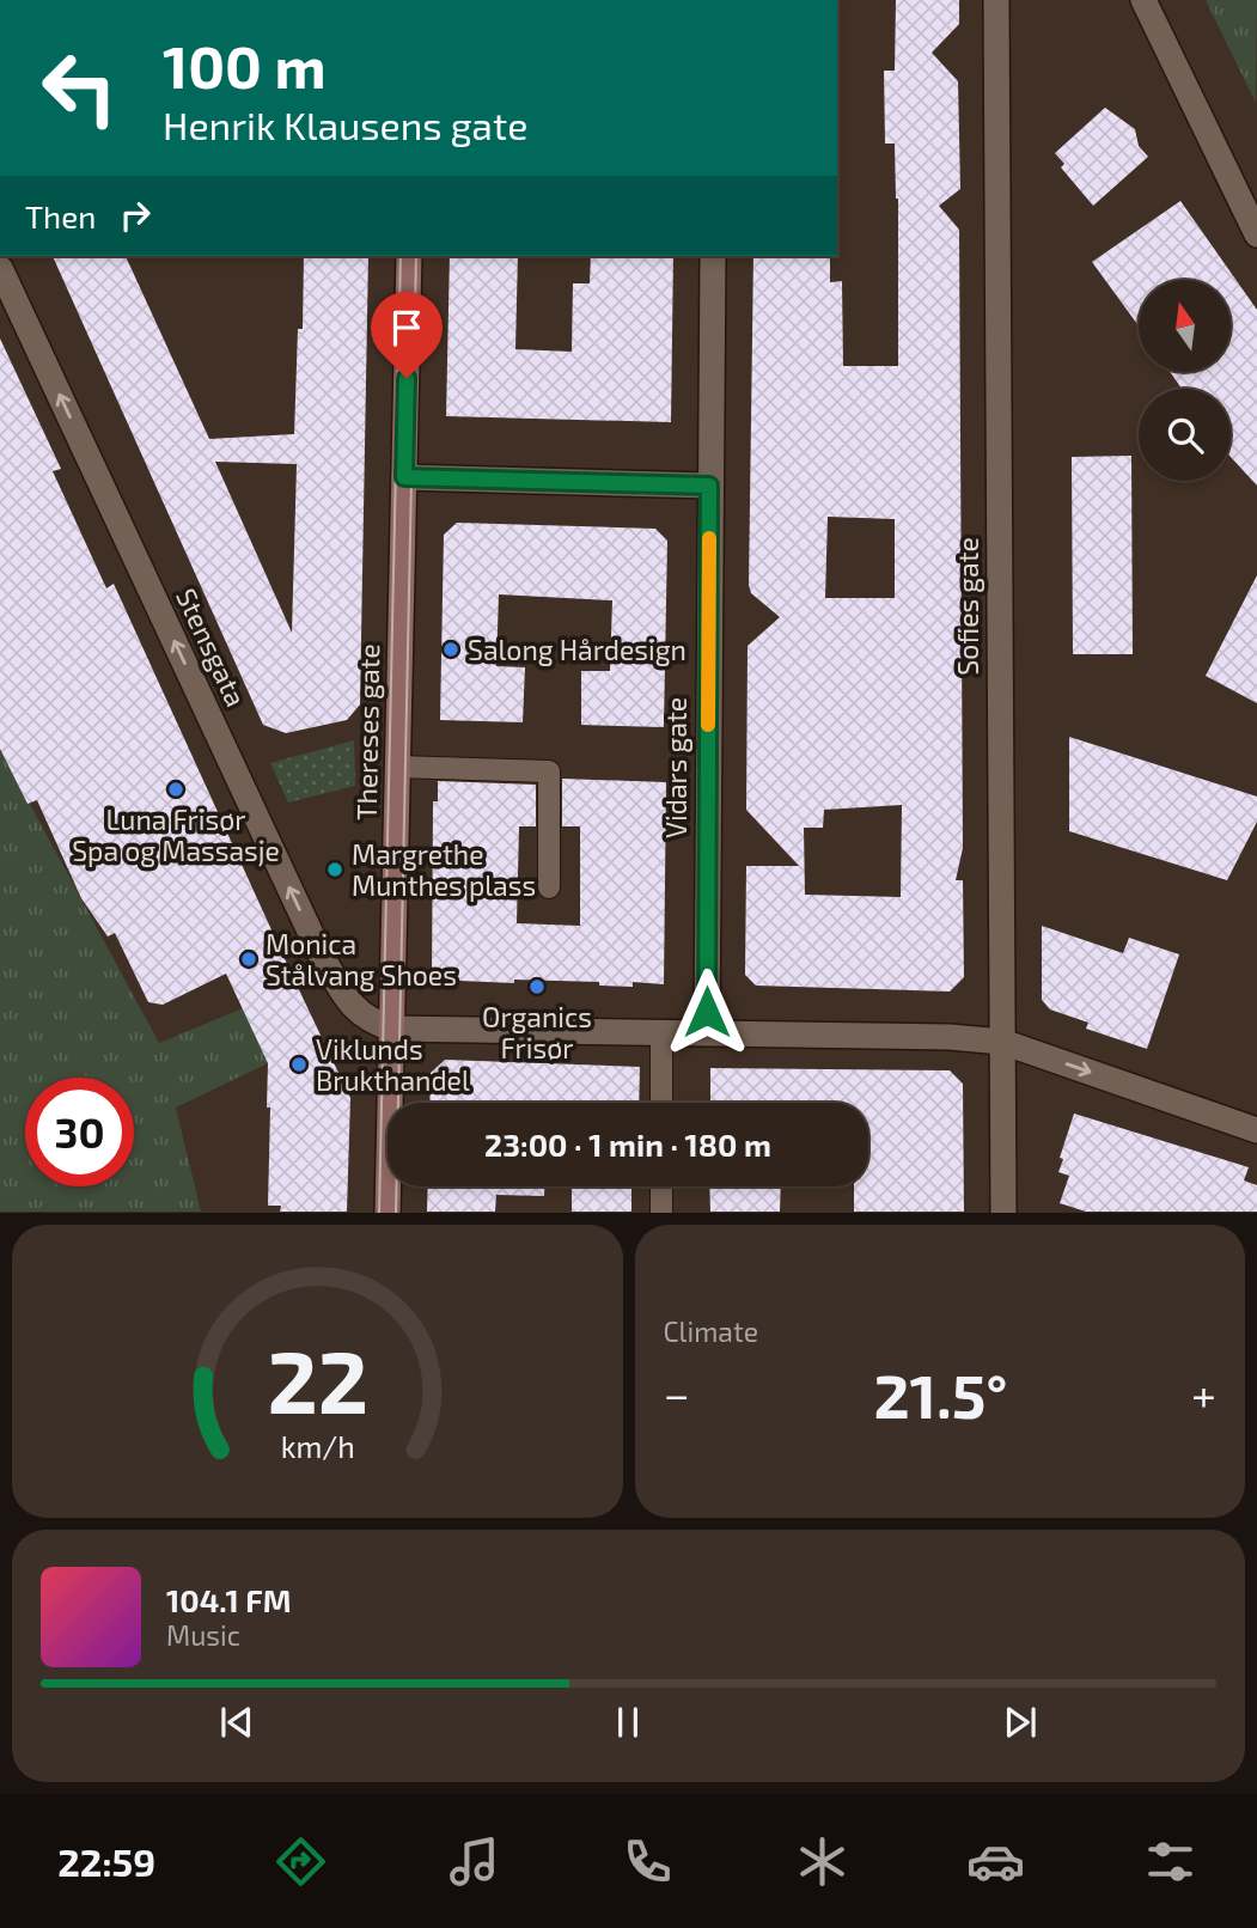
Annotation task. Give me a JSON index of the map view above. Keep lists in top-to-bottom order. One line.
{"streets":{"main road":["Thereses gate"],"street":["Sofies gate","Stensgata","Vidars gate"]},"crossings":[["Stensgata","Thereses gate"]],"one_way":["Stensgata"],"places":["Salong Hårdesign","Luna Frisør Spa og Massasje","Margrethe Munthes plass","Monica Stålvang Shoes","Organics Frisør","Viklunds Brukthandel"],"north":"top","page":{"turn":["100 m","Henrik Klausens gate"],"then":"Then","limit":"30","trip":"23:00 · 1 min · 180 m","tile":"Climate","heat":["−","21.5°","+"],"song":["104.1 FM","Music"],"tabs":"22:59","gauge":["22","km/h"]}}
